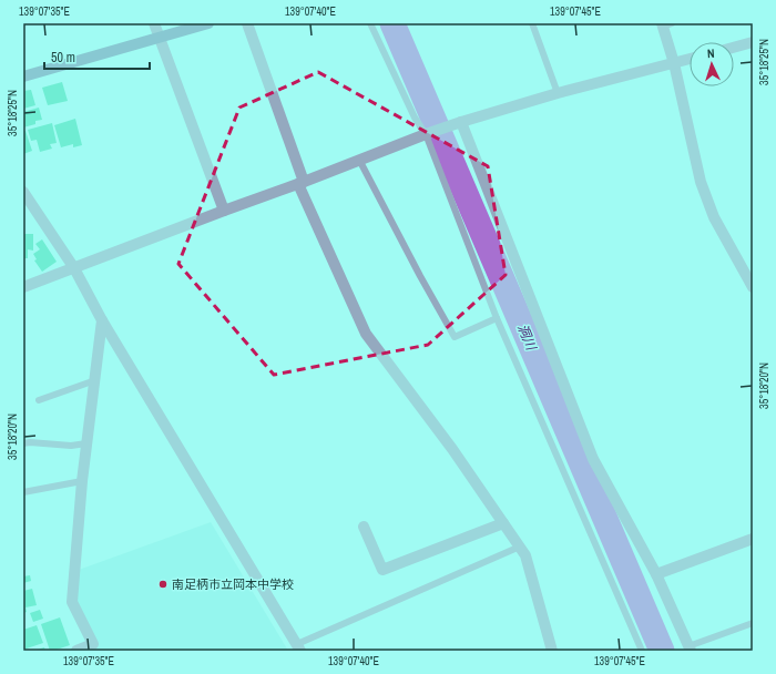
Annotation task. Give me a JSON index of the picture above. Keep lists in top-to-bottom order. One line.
{"water":["洞川"],"places":["南足柄市立岡本中学校"],"scale_bar":"50 m","north":"top","coordinates":["139°07'35\"E","139°07'40\"E","139°07'45\"E","35°18'25\"N","35°18'20\"N"]}
